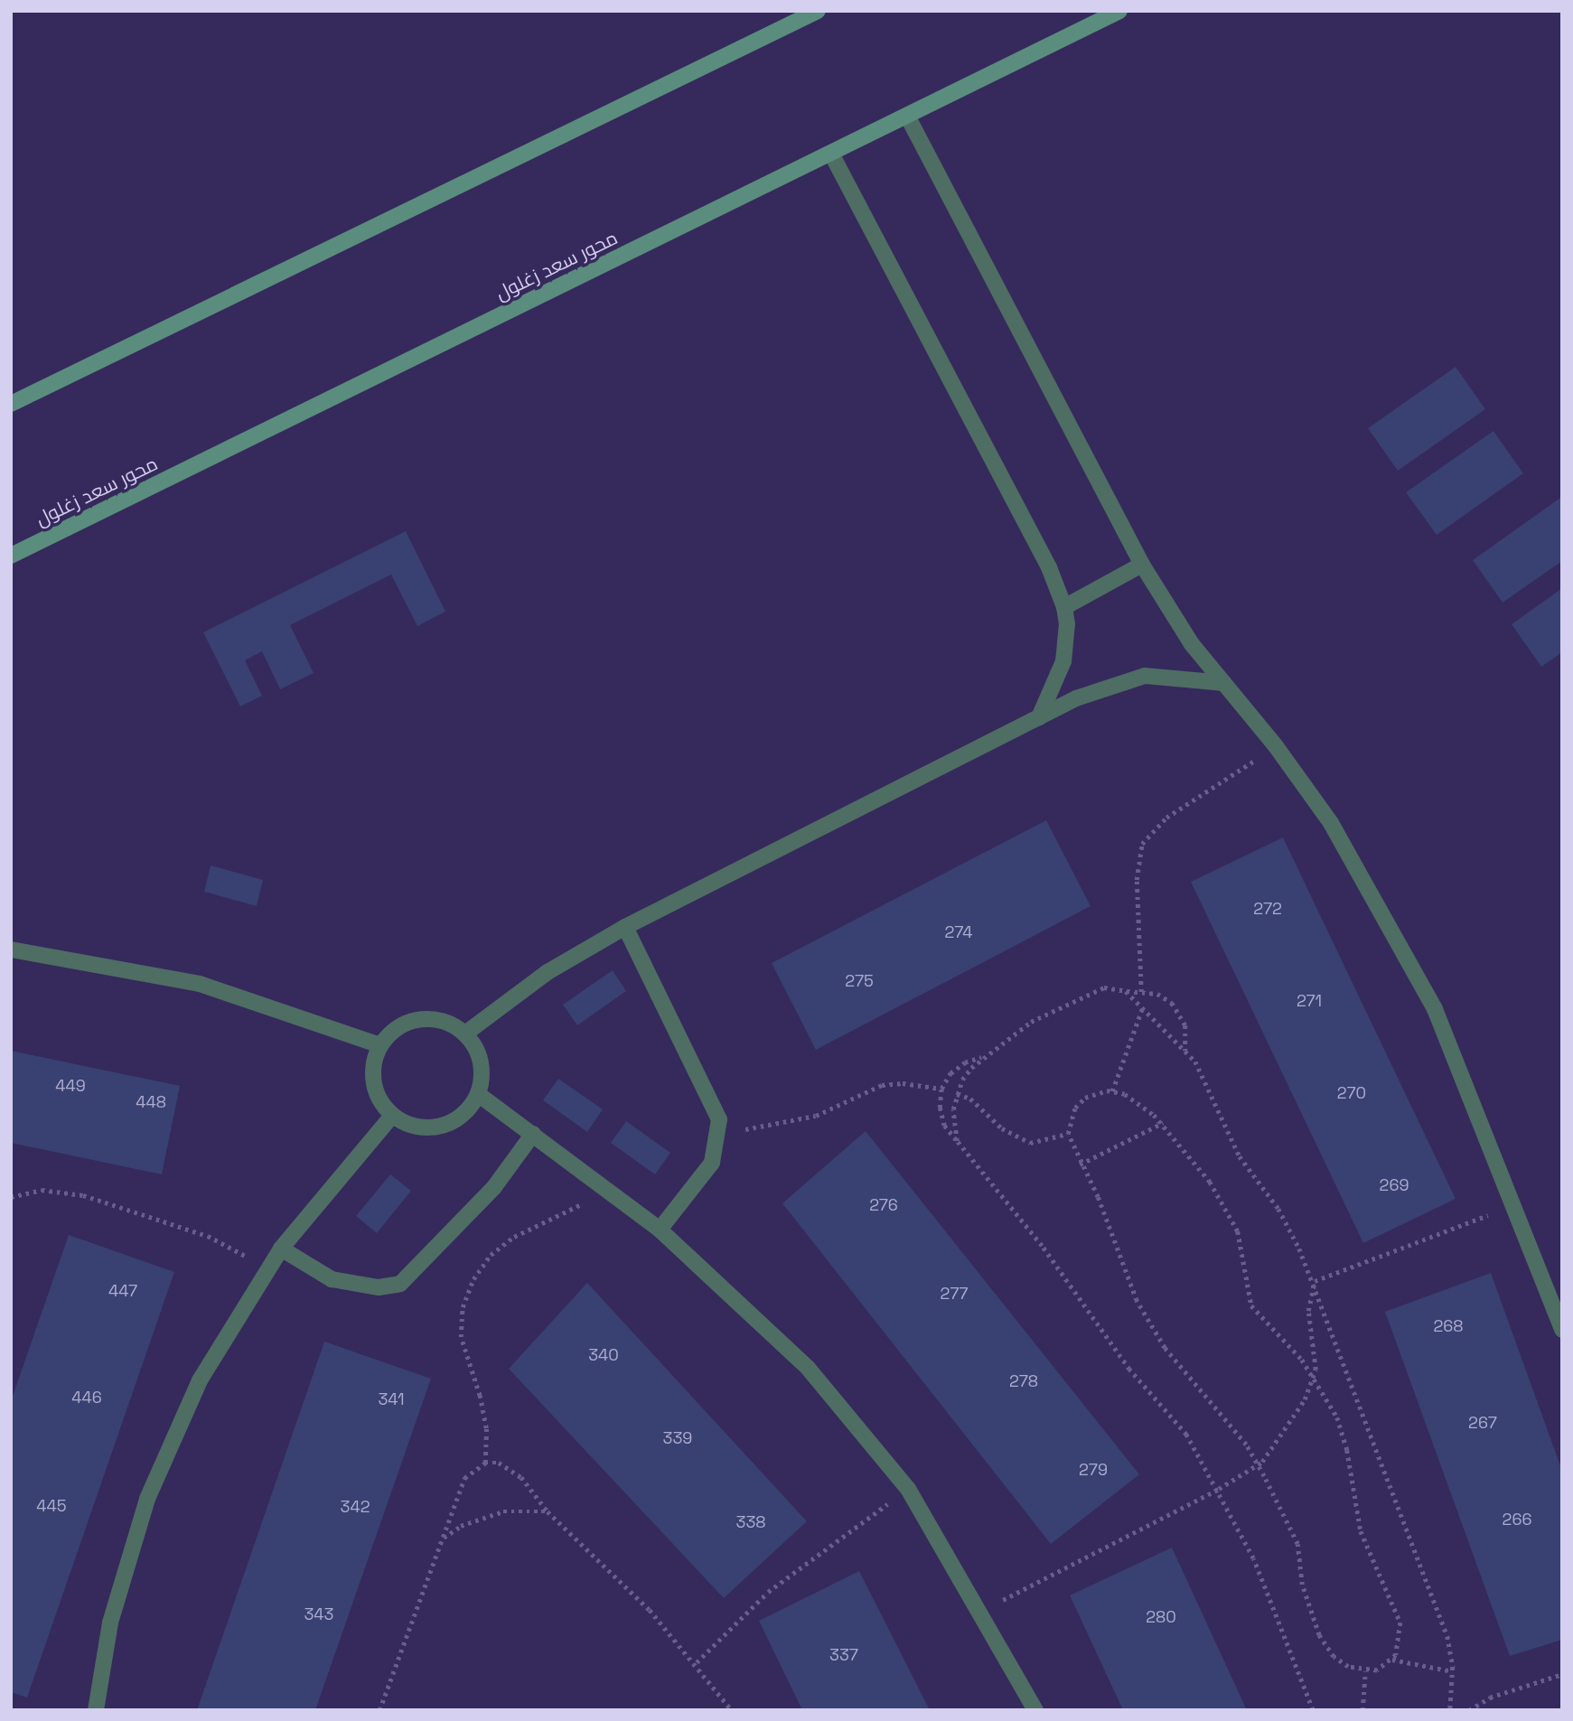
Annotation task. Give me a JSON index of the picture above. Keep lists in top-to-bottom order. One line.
{"streets":{"main road":["محور سعد زغلول"]},"house_numbers":["272","274","275","271","449","270","448","269","276","447","277","268","340","278","446","341","267","339","279","445","342","266","338","343","280","337"]}
